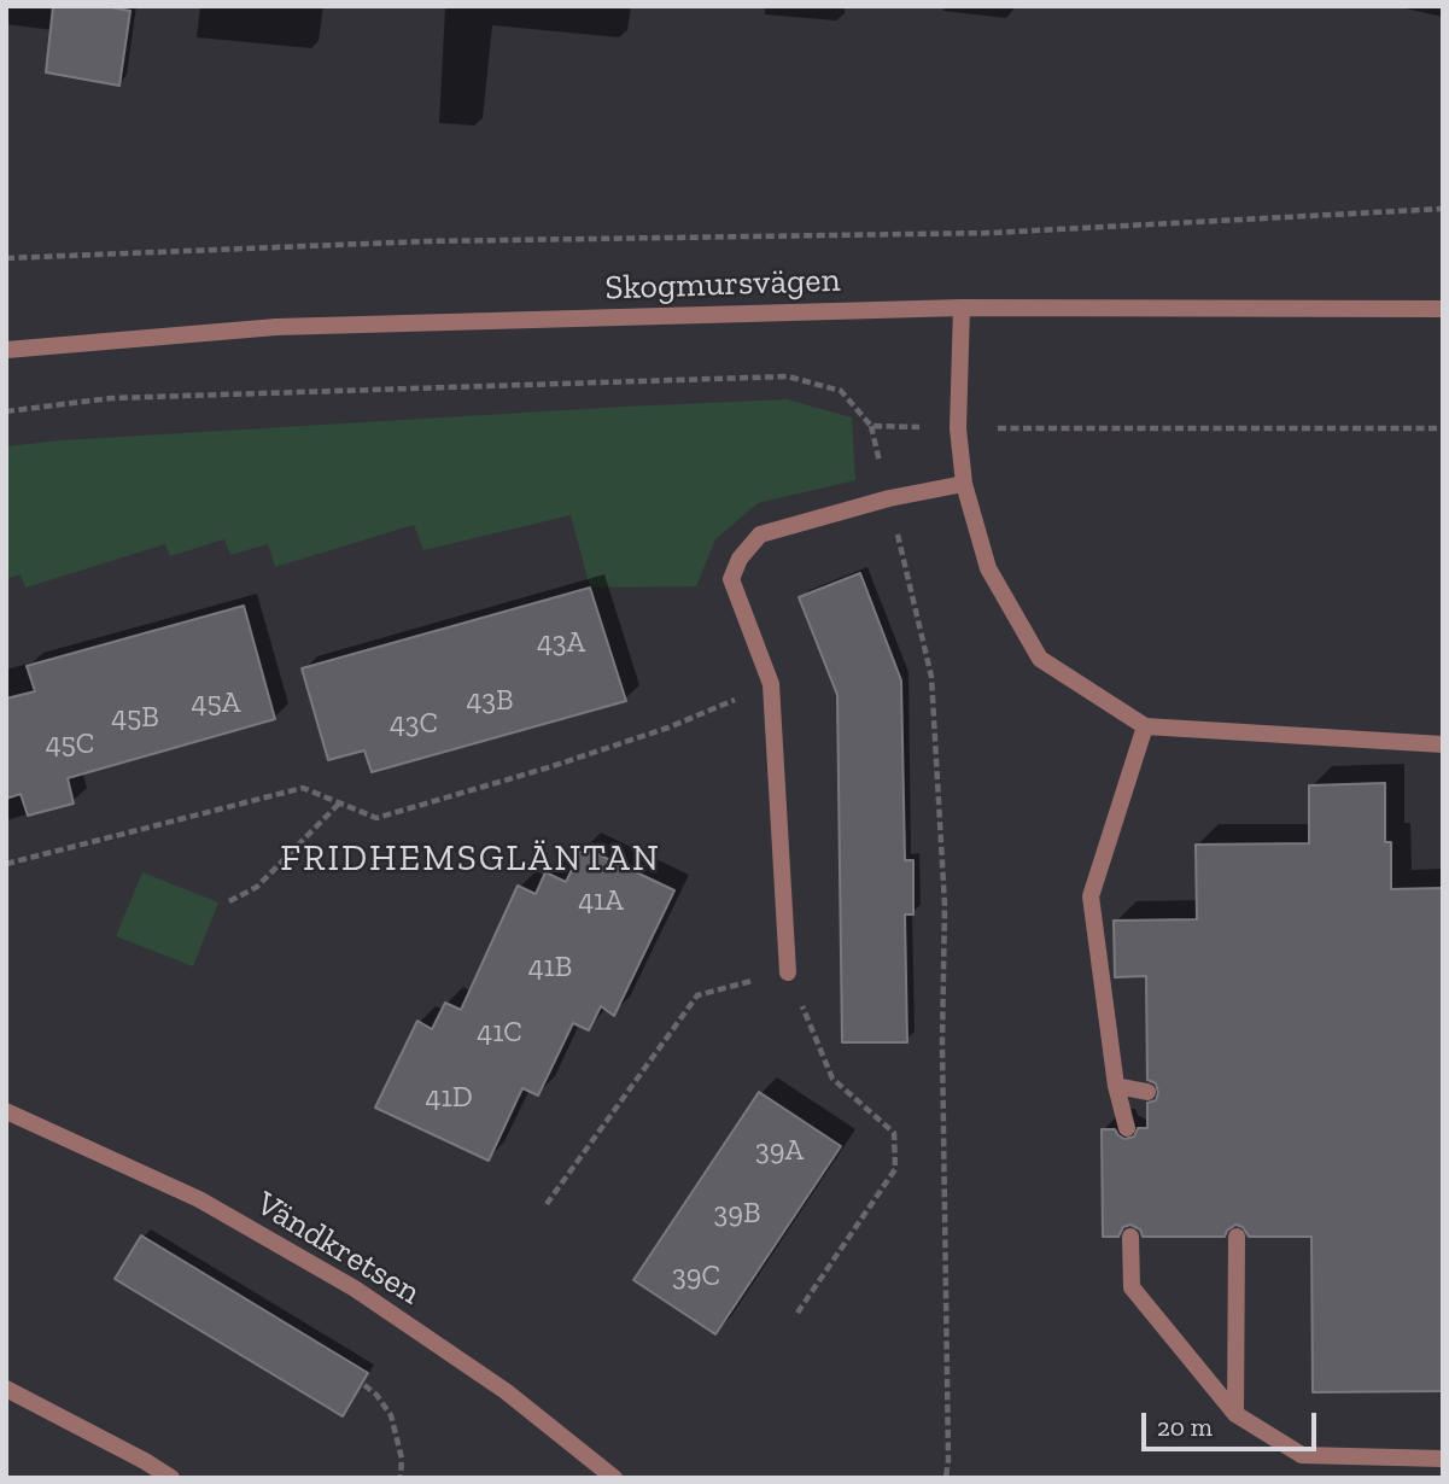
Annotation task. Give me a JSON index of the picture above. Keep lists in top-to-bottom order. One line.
{"streets":{"street":["Skogmursvägen","Vändkretsen"]},"districts":["FRIDHEMSGLÄNTAN"],"house_numbers":["43A","43B","45A","45B","43C","45C","41A","41B","41C","41D","39A","39B","39C"],"scale_bar":"20 m"}
